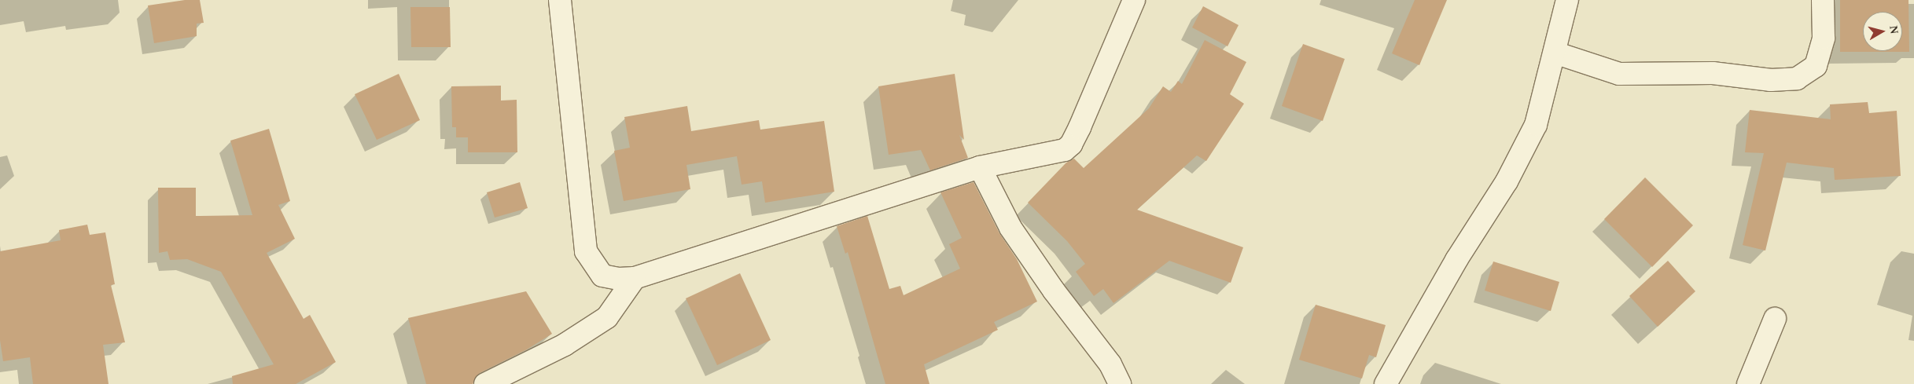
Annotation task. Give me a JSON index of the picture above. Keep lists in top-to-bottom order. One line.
{"north":"right"}
